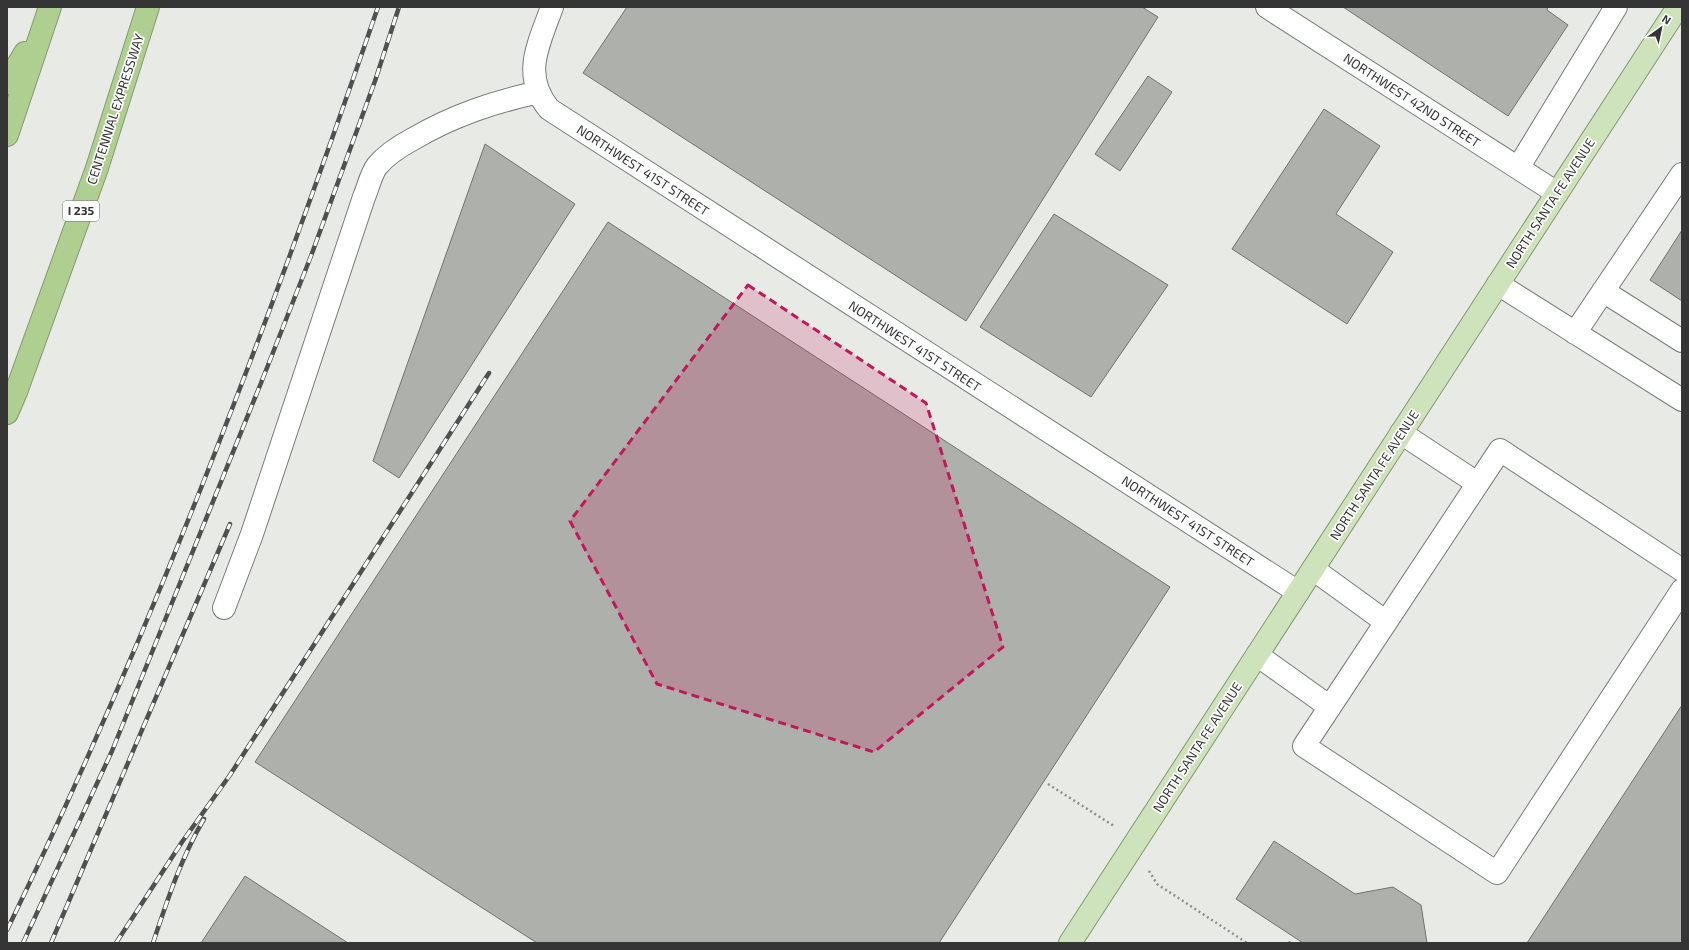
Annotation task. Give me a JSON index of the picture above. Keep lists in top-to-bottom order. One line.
{"streets":{"highway":["CENTENNIAL EXPRESSWAY","I 235"],"main road":["NORTH SANTA FE AVENUE"],"street":["NORTHWEST 42ND STREET","NORTHWEST 41ST STREET"]},"crossings":[["NORTHWEST 42ND STREET","NORTH SANTA FE AVENUE"],["NORTHWEST 41ST STREET","NORTH SANTA FE AVENUE"]],"north":"top right"}
